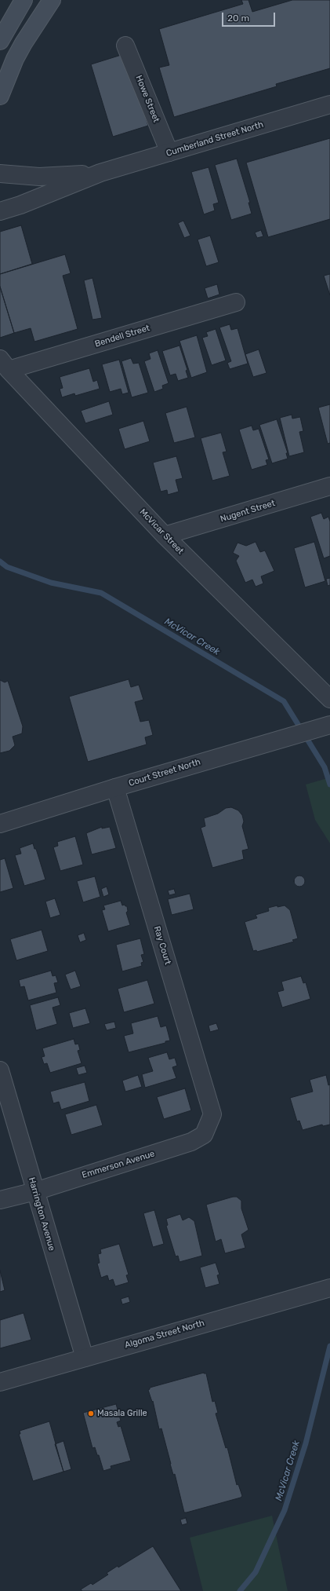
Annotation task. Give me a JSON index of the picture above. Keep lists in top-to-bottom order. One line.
{"streets":{"street":["Howe Street","Cumberland Street North","Bendell Street","Nugent Street","McVicar Street","Court Street North","Ray Court","Emmerson Avenue","Harrington Avenue","Algoma Street North"]},"crossings":[["Howe Street","Cumberland Street North"],["Bendell Street","McVicar Street"],["Nugent Street","McVicar Street"],["Court Street North","Ray Court"],["Ray Court","Emmerson Avenue"],["Emmerson Avenue","Harrington Avenue"],["Harrington Avenue","Algoma Street North"]],"water":["McVicar Creek"],"places":["Masala Grille"],"scale_bar":"20 m"}
